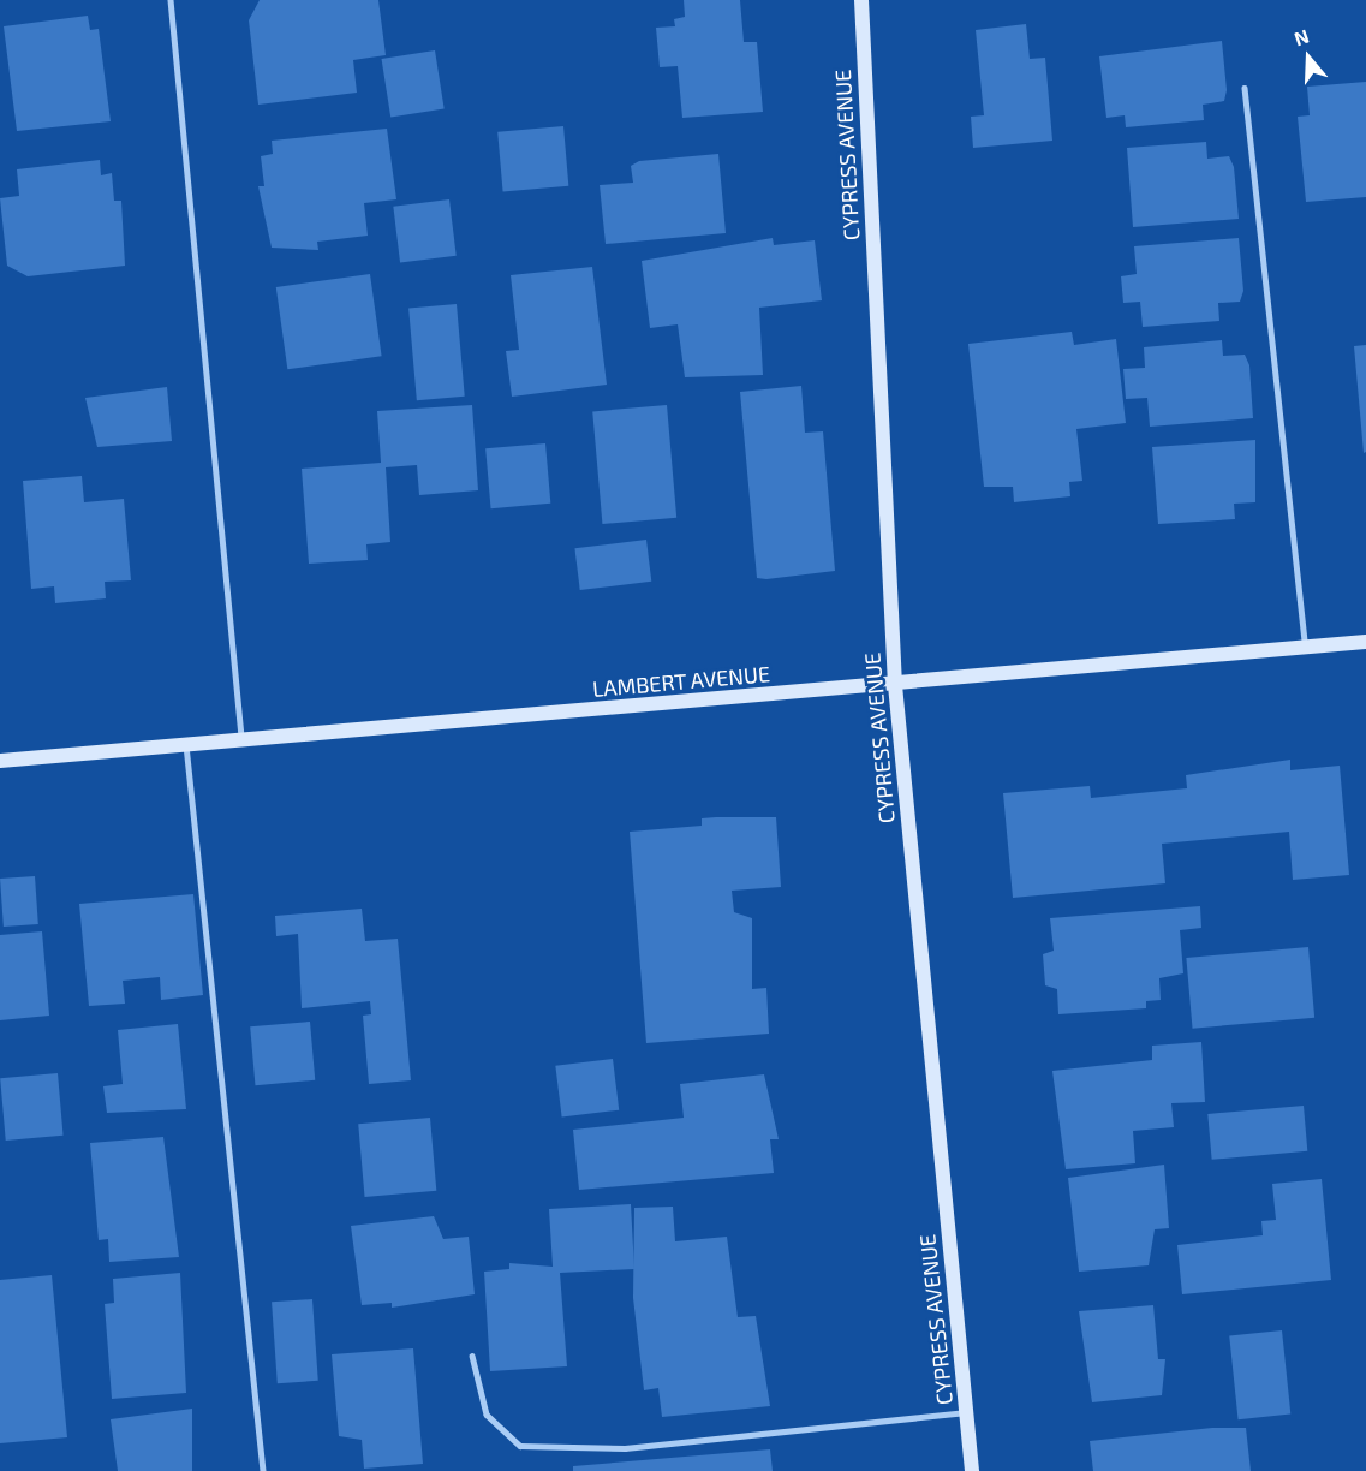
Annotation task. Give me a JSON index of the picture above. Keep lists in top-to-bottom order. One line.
{"streets":{"street":["CYPRESS AVENUE","LAMBERT AVENUE"]},"crossings":[["CYPRESS AVENUE","LAMBERT AVENUE"]],"north":"top"}
